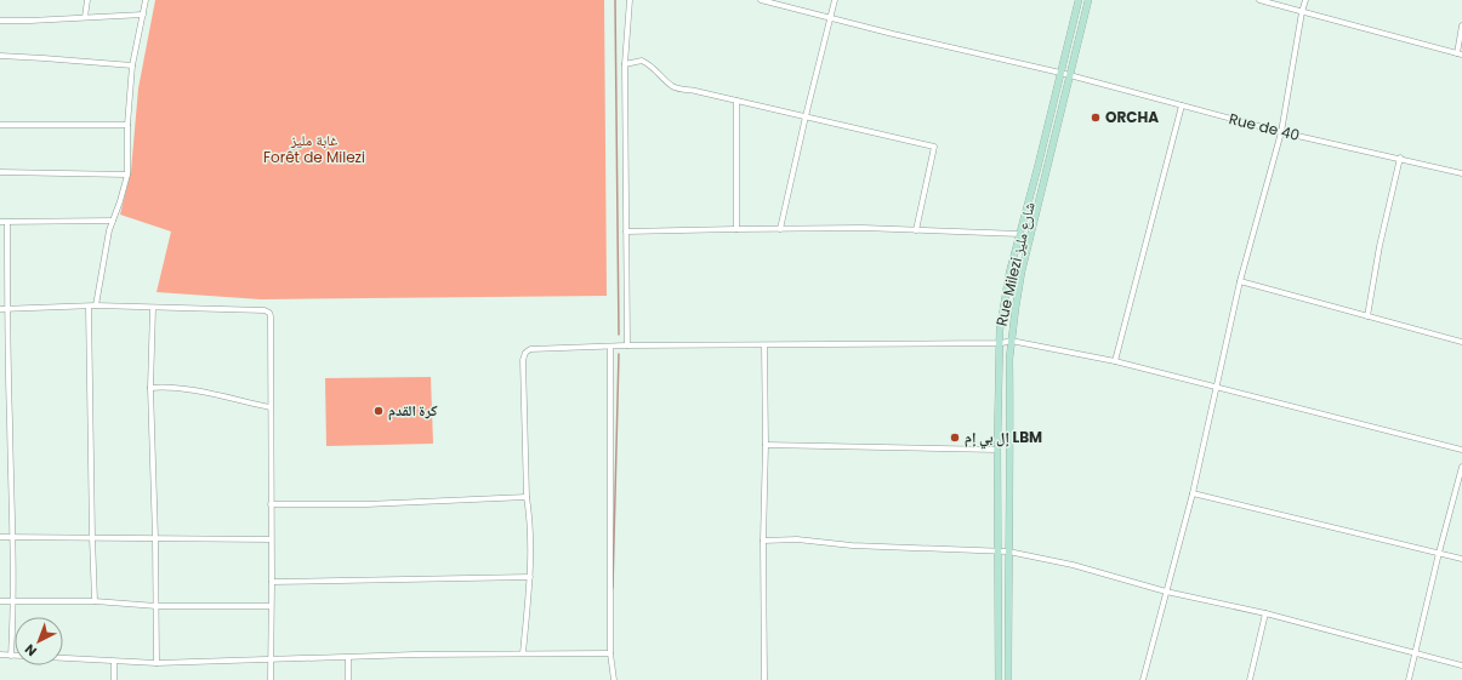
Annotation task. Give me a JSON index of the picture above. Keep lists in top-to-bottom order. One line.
{"streets":{"street":["Rue de 40","Rue Milezi شارع مليز"]},"crossings":[["Rue de 40","Rue Milezi شارع مليز"]],"parks":["غابة مليز Forêt de Milezi"],"places":["ORCHA","كرة القدم","إل بي إم LBM"],"north":"bottom left"}
